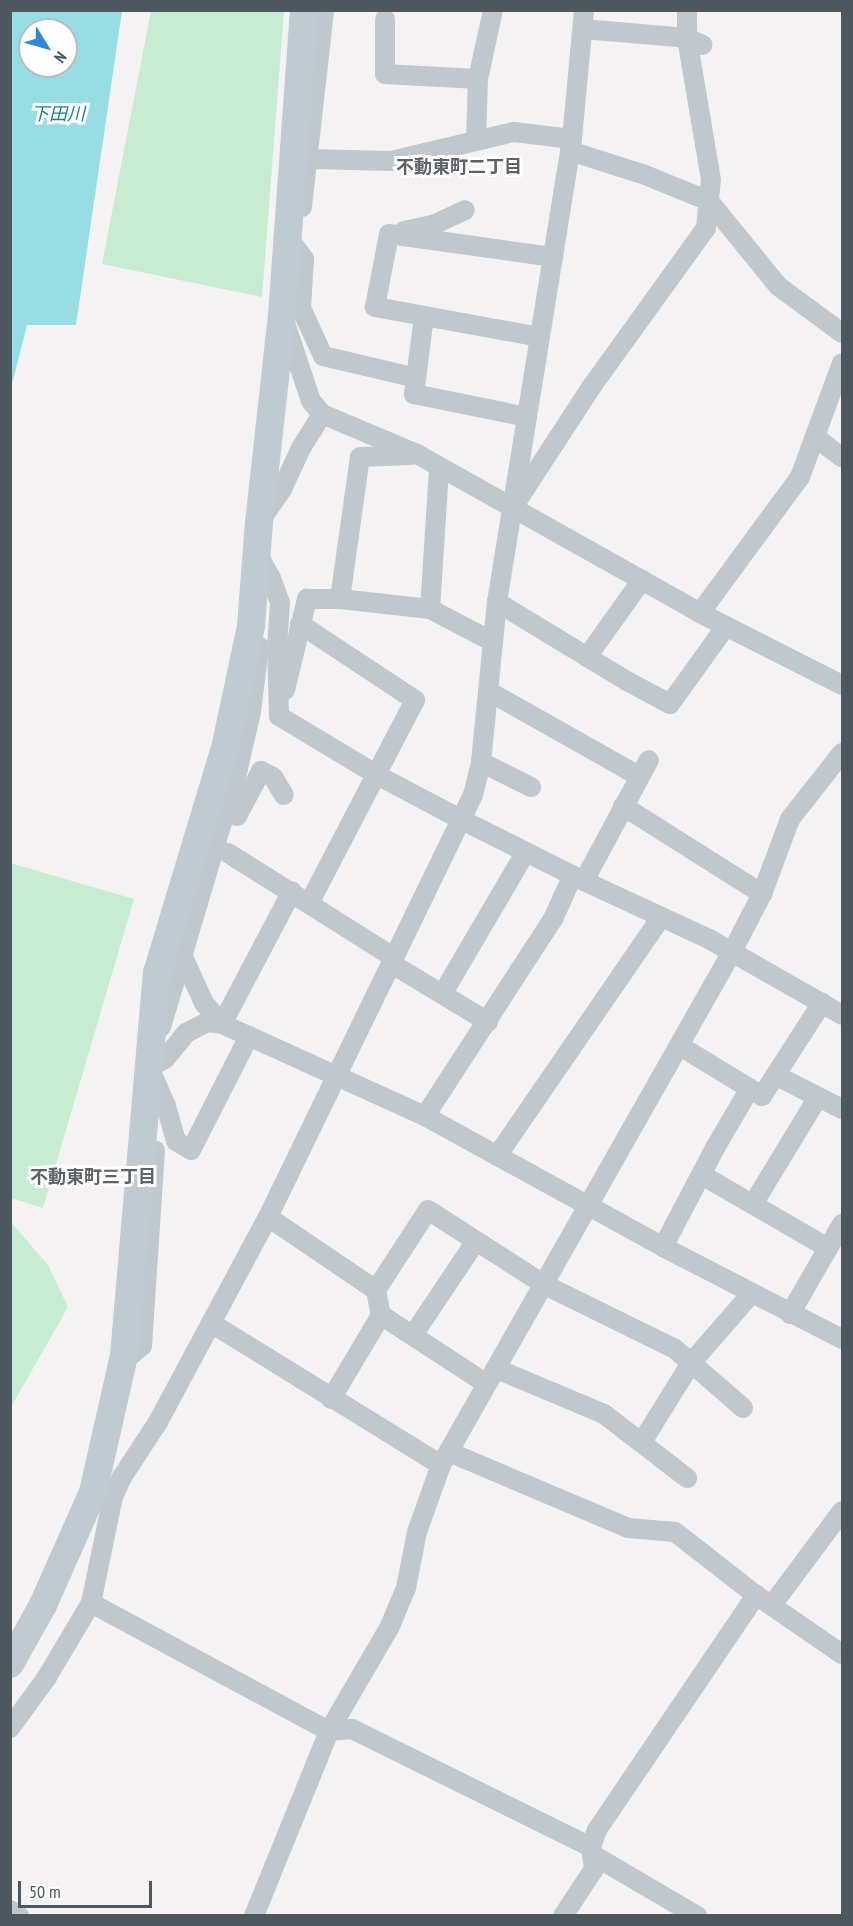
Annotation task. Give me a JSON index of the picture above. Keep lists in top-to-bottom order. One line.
{"districts":["不動東町二丁目","不動東町三丁目"],"water":["下田川"],"scale_bar":"50 m","north":"bottom right"}
